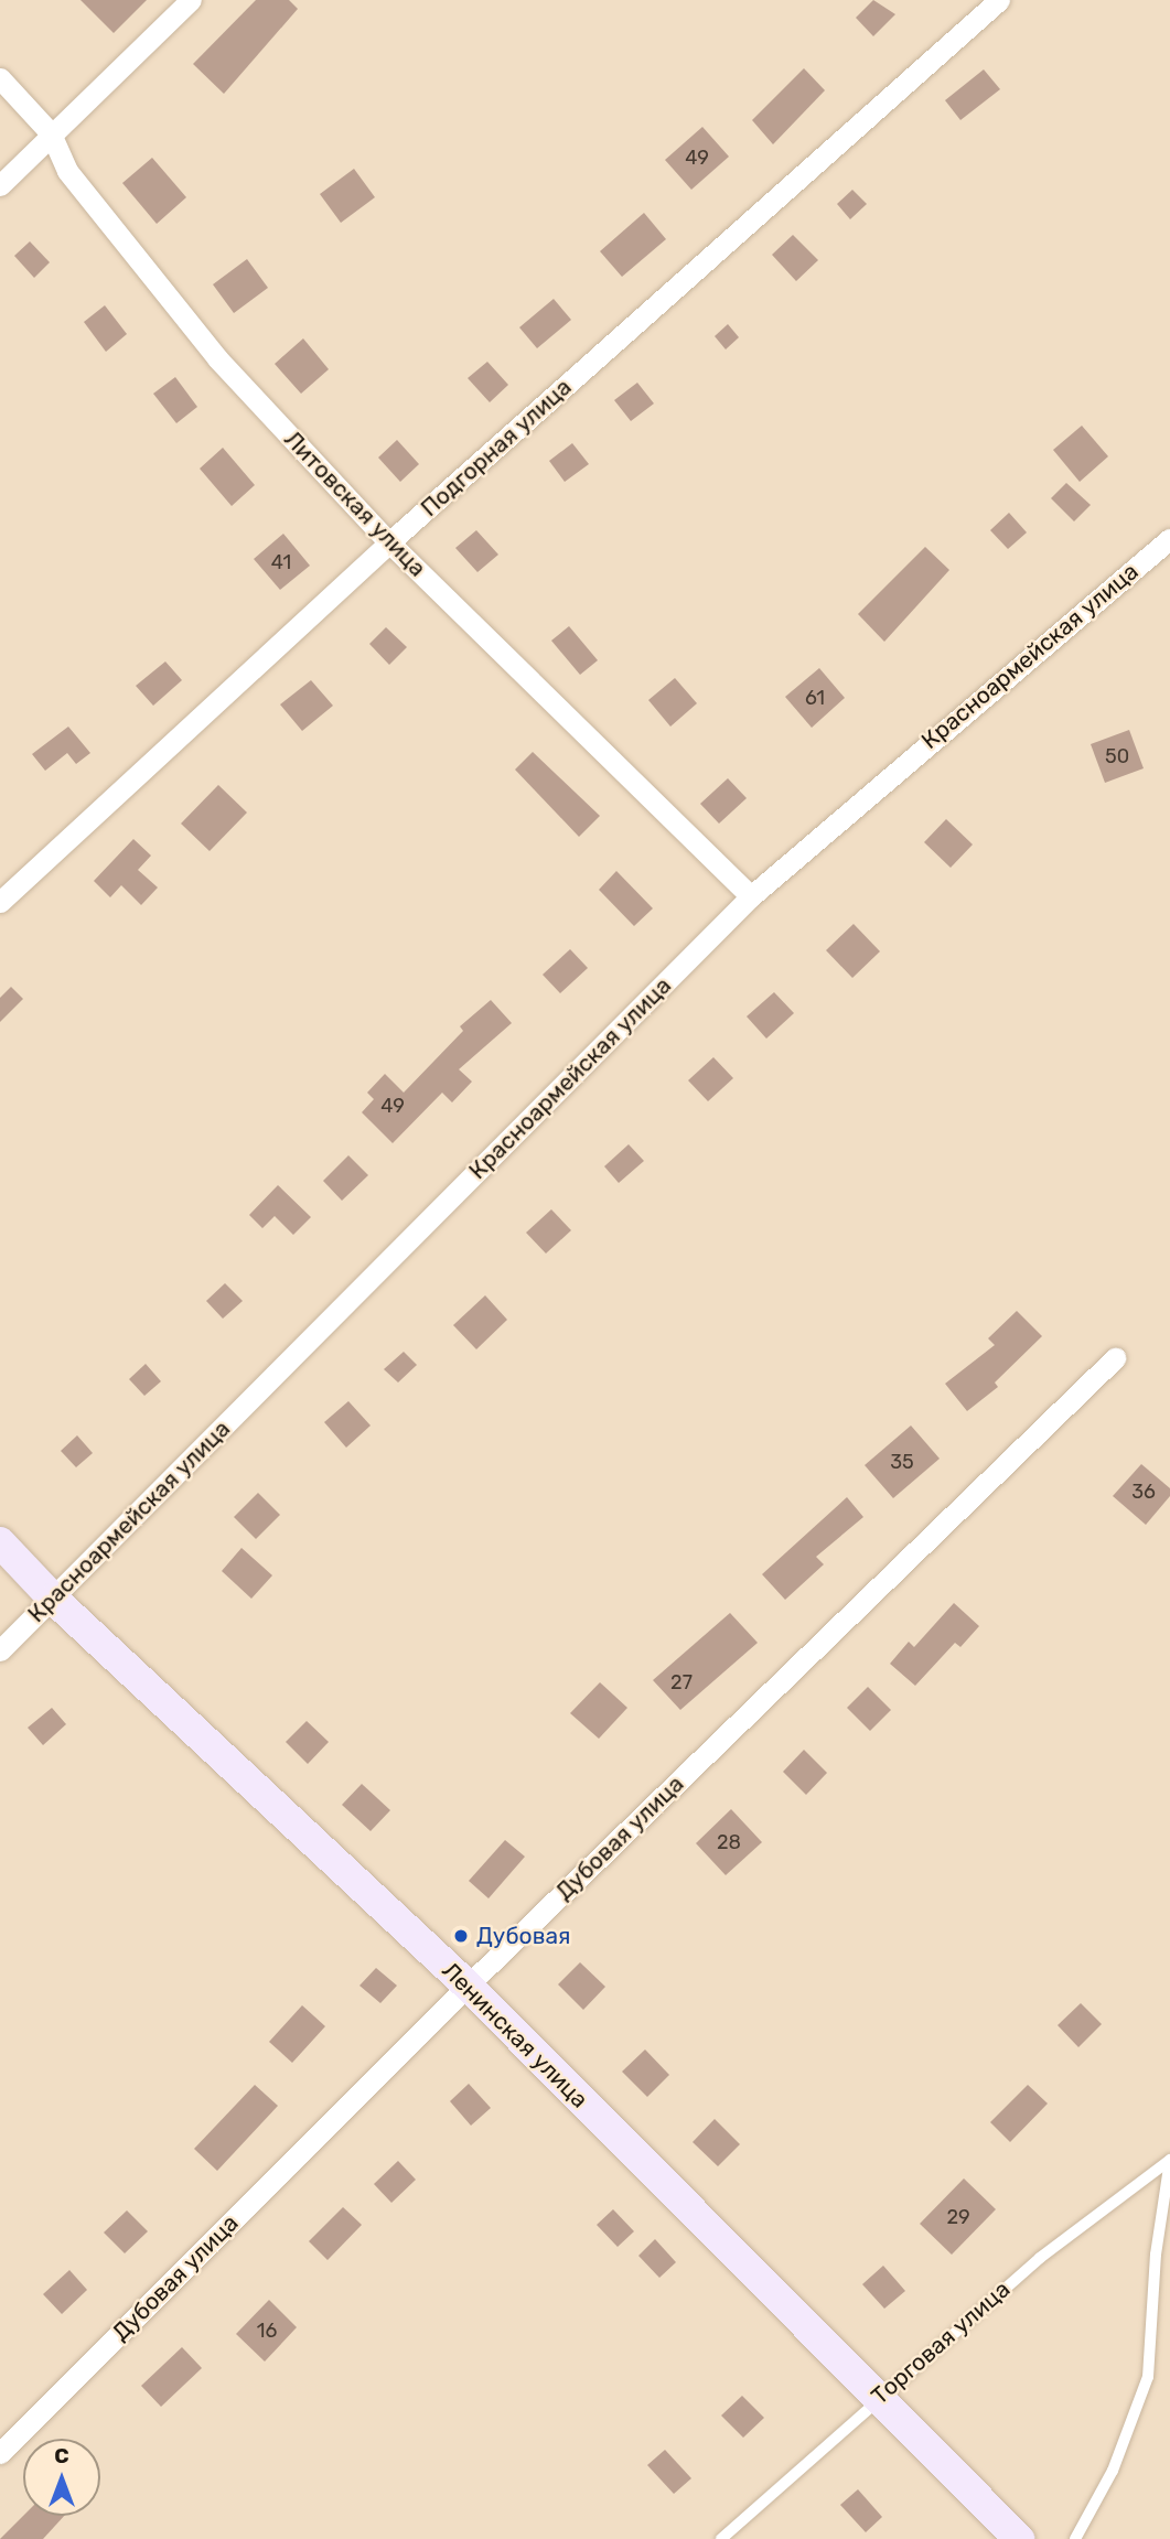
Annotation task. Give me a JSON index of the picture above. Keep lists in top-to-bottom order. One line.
{"streets":{"main road":["Ленинская улица"],"street":["Подгорная улица","Литовская улица","Красноармейская улица","Дубовая улица"],"lane":["Торговая улица"]},"crossings":[["Подгорная улица","Литовская улица"],["Литовская улица","Красноармейская улица"],["Красноармейская улица","Ленинская улица"],["Дубовая улица","Ленинская улица"],["Ленинская улица","Торговая улица"]],"places":["Дубовая"],"house_numbers":["49","41","61","50","49","35","36","27","28","29","16"],"north":"top"}
